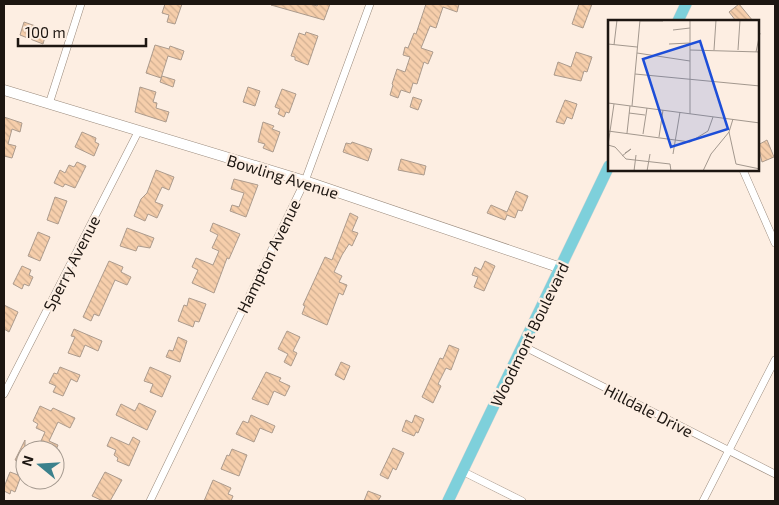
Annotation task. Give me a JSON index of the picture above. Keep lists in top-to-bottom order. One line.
{"streets":{"main road":["Woodmont Boulevard"],"street":["Bowling Avenue","Hampton Avenue","Sperry Avenue","Hilldale Drive"]},"crossings":[["Bowling Avenue","Hampton Avenue"],["Bowling Avenue","Sperry Avenue"],["Bowling Avenue","Woodmont Boulevard"],["Woodmont Boulevard","Hilldale Drive"]],"scale_bar":"100 m","north":"left"}
